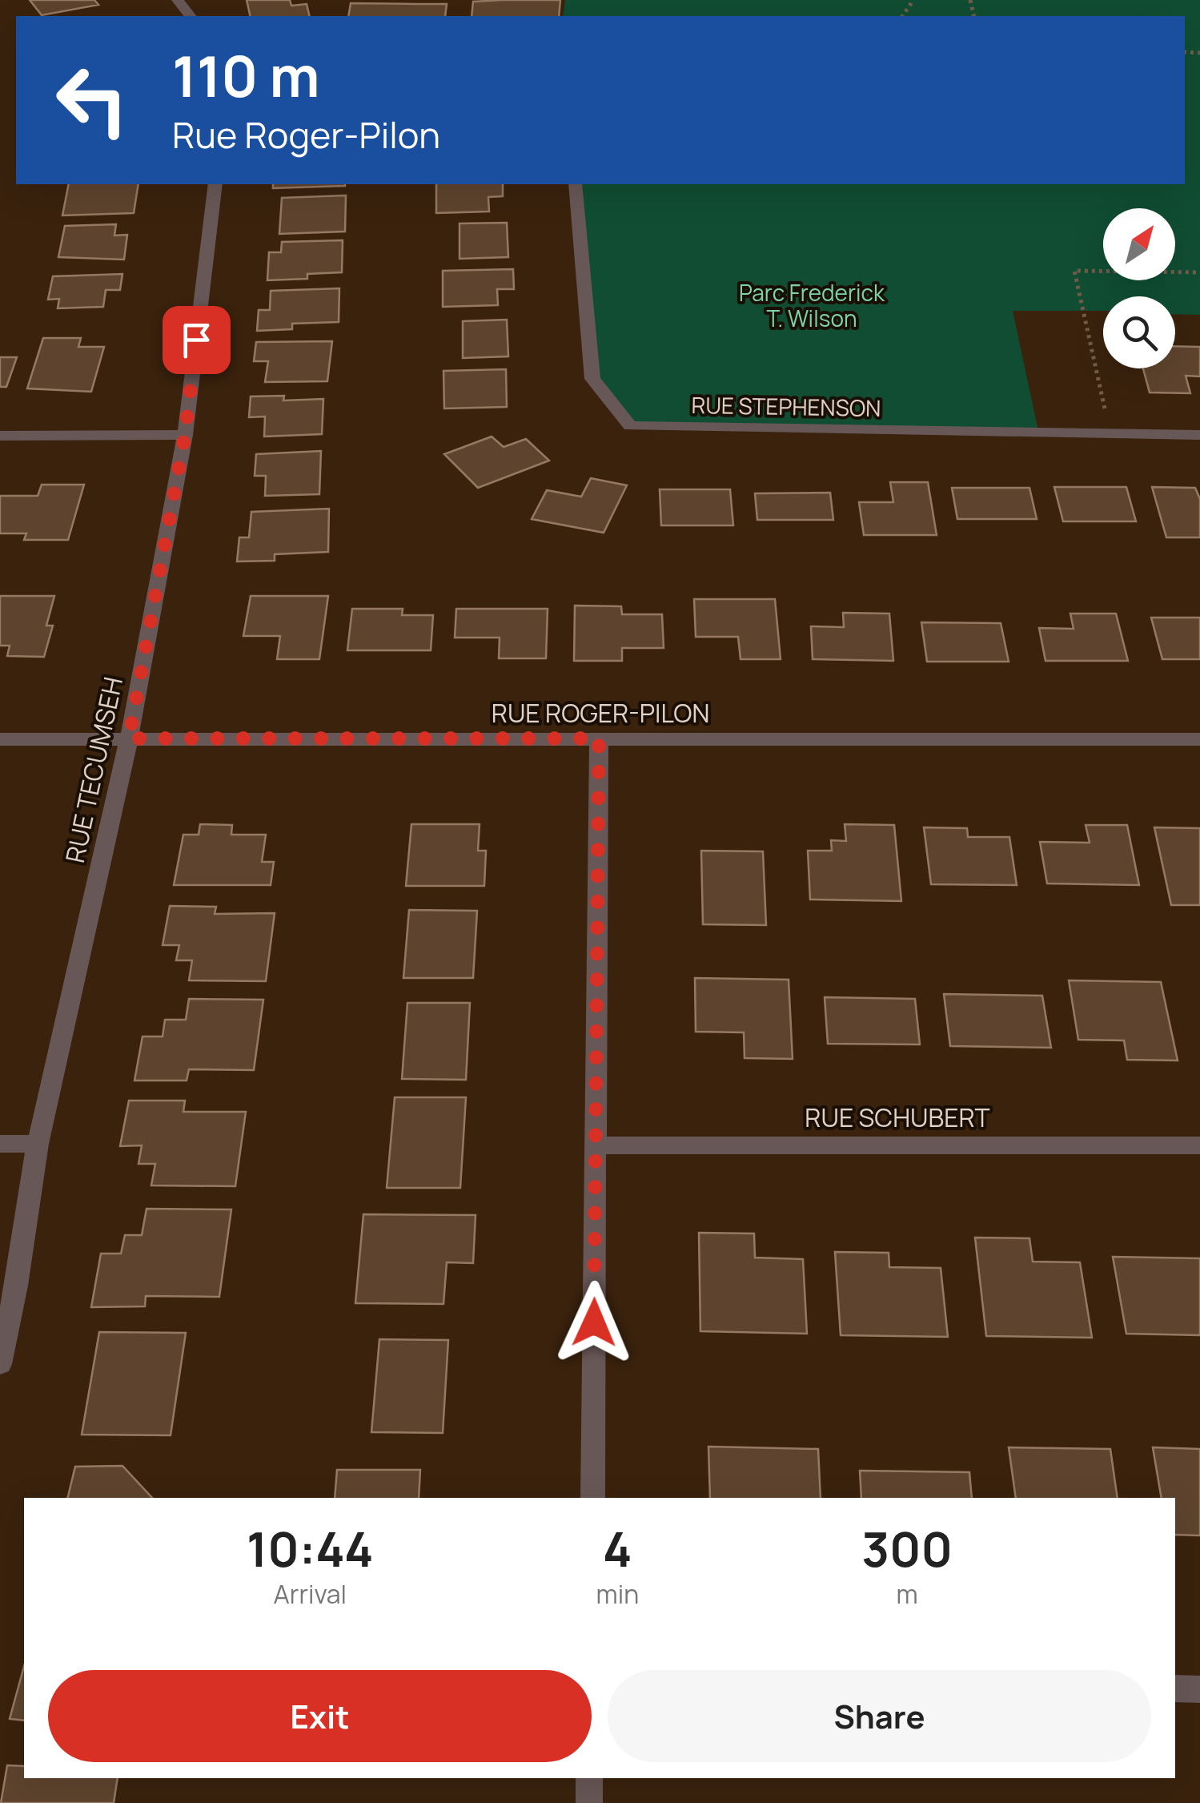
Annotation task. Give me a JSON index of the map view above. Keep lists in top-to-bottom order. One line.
{"streets":{"street":["RUE STEPHENSON","RUE ROGER-PILON","RUE TECUMSEH","RUE SCHUBERT"]},"crossings":[["RUE ROGER-PILON","RUE TECUMSEH"]],"parks":["Parc Frederick T. Wilson"],"north":"top right","page":{"turn":["110 m","Rue Roger-Pilon"],"eta":["10:44","Arrival","4","min","300","m"],"buttons":["Exit","Share"]}}
